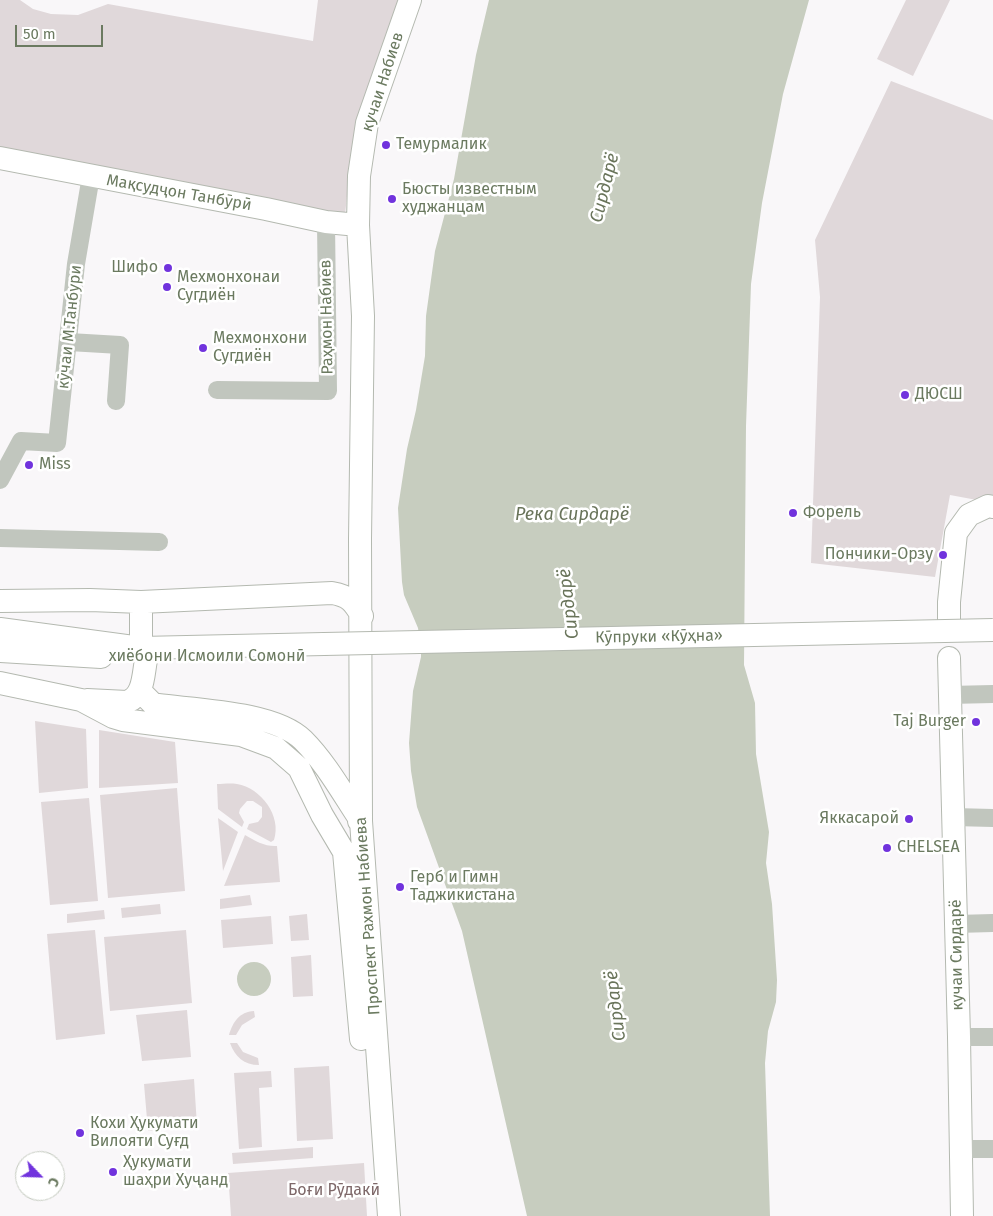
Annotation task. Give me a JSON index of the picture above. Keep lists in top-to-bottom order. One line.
{"streets":{"main road":["кучаи Набиев","Мақсудҷон Танбӯрӣ","Кӯпруки «Кӯҳна»","хиёбони Исмоили Сомонӣ","Проспект Рахмон Набиева","кучаи Сирдарё"],"street":["Раҳмон Набиев","кӯчаи М.Танбури"]},"crossings":[["кучаи Набиев","Мақсудҷон Танбӯрӣ"],["кучаи Набиев","Проспект Рахмон Набиева"],["Мақсудҷон Танбӯрӣ","Раҳмон Набиев"],["Мақсудҷон Танбӯрӣ","кӯчаи М.Танбури"]],"water":["Сирдарё","Река Сирдарё"],"parks":["Боғи Рӯдакӣ"],"places":["Темурмалик","Бюсты известным худжанцам","Шифо","Мехмонхонаи Сугдиён","Мехмонхони Сугдиён","ДЮСШ","Miss","Форель","Пончики-Орзу","Taj Burger","Яккасарой","CHELSEA","Герб и Гимн Таджикистана","Кохи Ҳукумати Вилояти Суғд","Ҳукумати шаҳри Хуҷанд"],"scale_bar":"50 m","north":"bottom right"}
